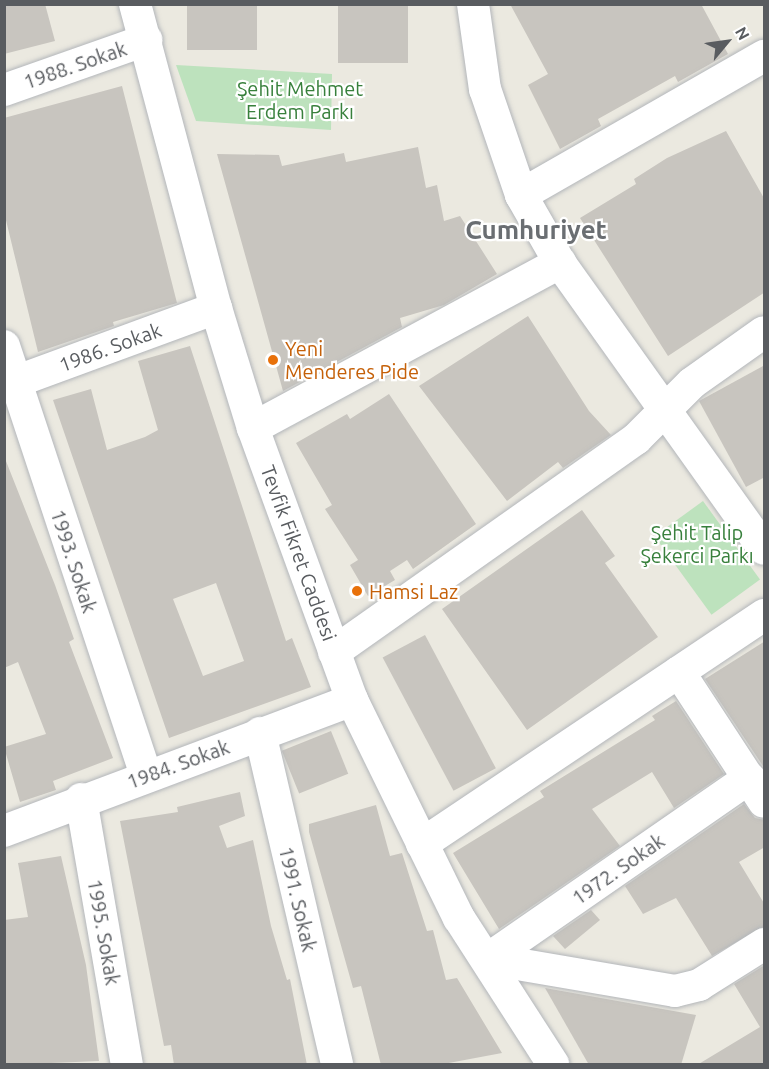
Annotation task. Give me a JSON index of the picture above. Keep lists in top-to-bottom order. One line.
{"streets":{"street":["1988. Sokak","1986. Sokak","Tevfik Fikret Caddesi","1993. Sokak","1984. Sokak","1972. Sokak","1991. Sokak","1995. Sokak"]},"crossings":[["1988. Sokak","Tevfik Fikret Caddesi"],["1986. Sokak","Tevfik Fikret Caddesi"],["1986. Sokak","1993. Sokak"],["Tevfik Fikret Caddesi","1984. Sokak"],["Tevfik Fikret Caddesi","1972. Sokak"],["1993. Sokak","1984. Sokak"],["1984. Sokak","1991. Sokak"],["1984. Sokak","1995. Sokak"]],"districts":["Cumhuriyet"],"parks":["Şehit Mehmet Erdem Parkı","Şehit Talip Şekerci Parkı"],"places":["Yeni Menderes Pide","Hamsi Laz"],"north":"top right"}
